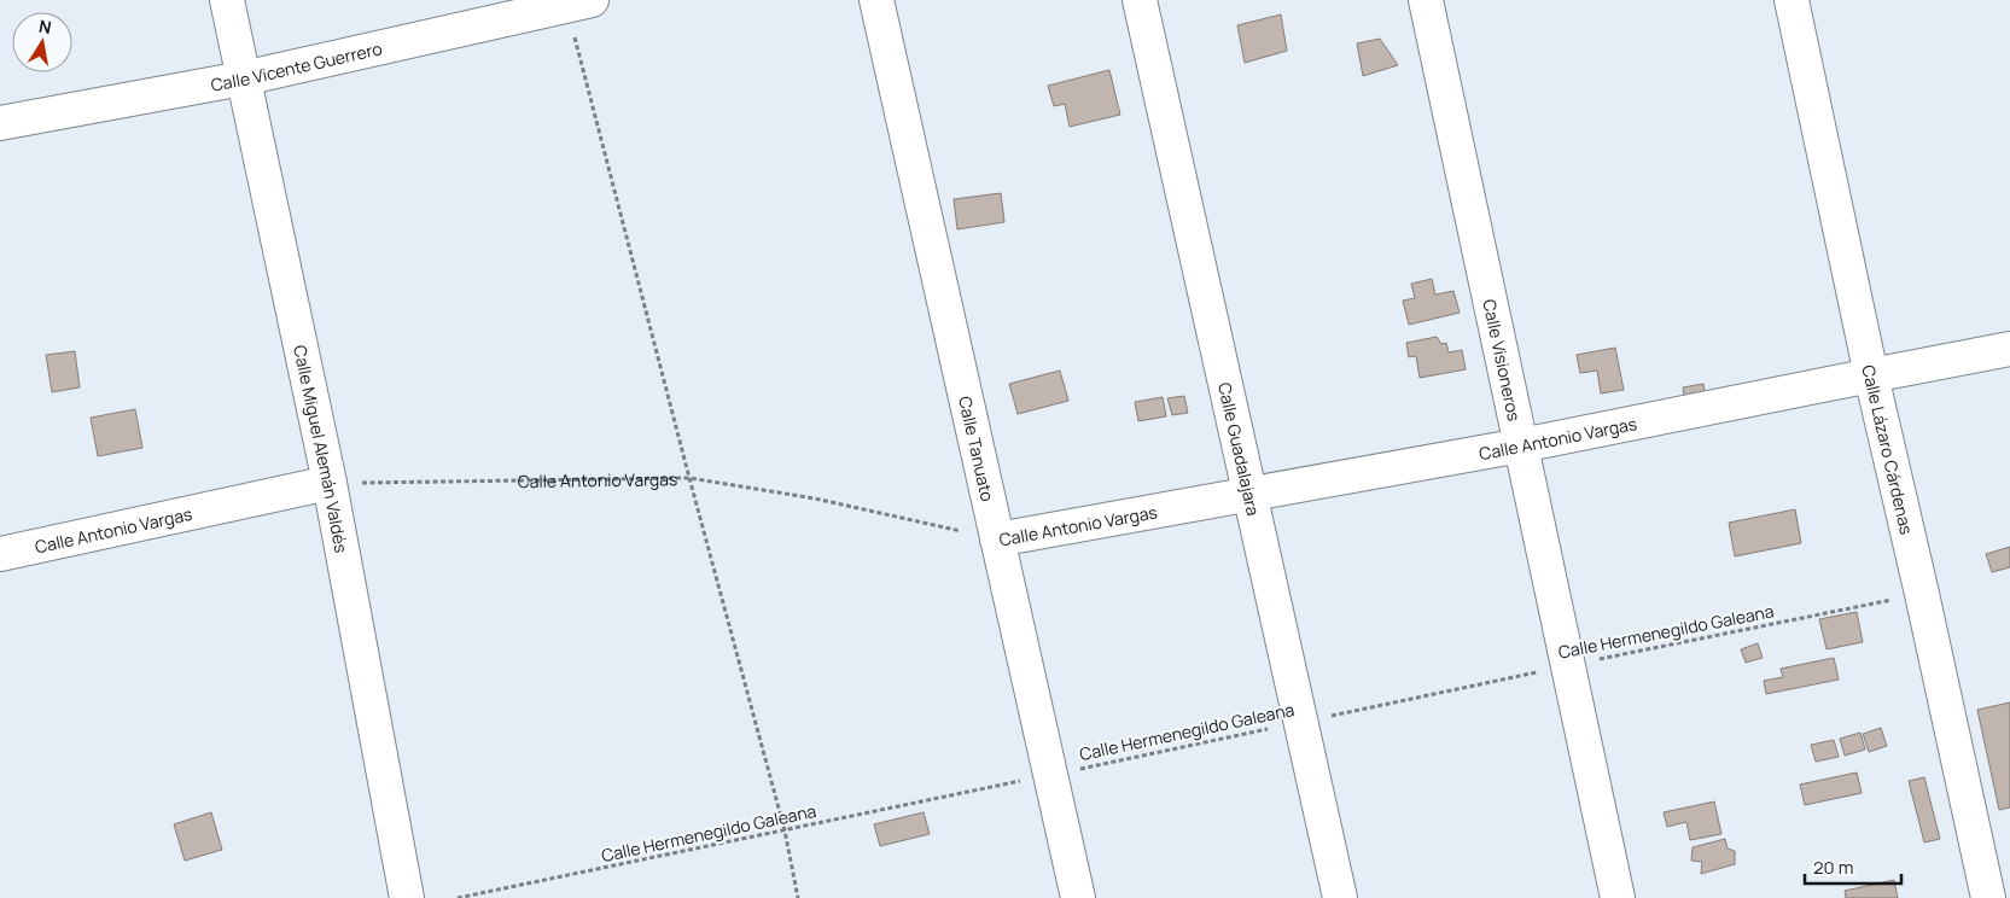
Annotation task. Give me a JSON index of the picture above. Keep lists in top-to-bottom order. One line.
{"streets":{"street":["Calle Vicente Guerrero","Calle Visioneros","Calle Antonio Vargas","Calle Miguel Alemán Valdés","Calle Tanuato","Calle Guadalajara","Calle Lázaro Cárdenas"],"path":["Calle Hermenegildo Galeana"]},"crossings":[["Calle Vicente Guerrero","Calle Miguel Alemán Valdés"],["Calle Visioneros","Calle Antonio Vargas"],["Calle Visioneros","Calle Hermenegildo Galeana"],["Calle Antonio Vargas","Calle Miguel Alemán Valdés"],["Calle Antonio Vargas","Calle Tanuato"],["Calle Antonio Vargas","Calle Guadalajara"],["Calle Antonio Vargas","Calle Lázaro Cárdenas"],["Calle Tanuato","Calle Hermenegildo Galeana"],["Calle Guadalajara","Calle Hermenegildo Galeana"],["Calle Lázaro Cárdenas","Calle Hermenegildo Galeana"]],"scale_bar":"20 m","north":"top"}
